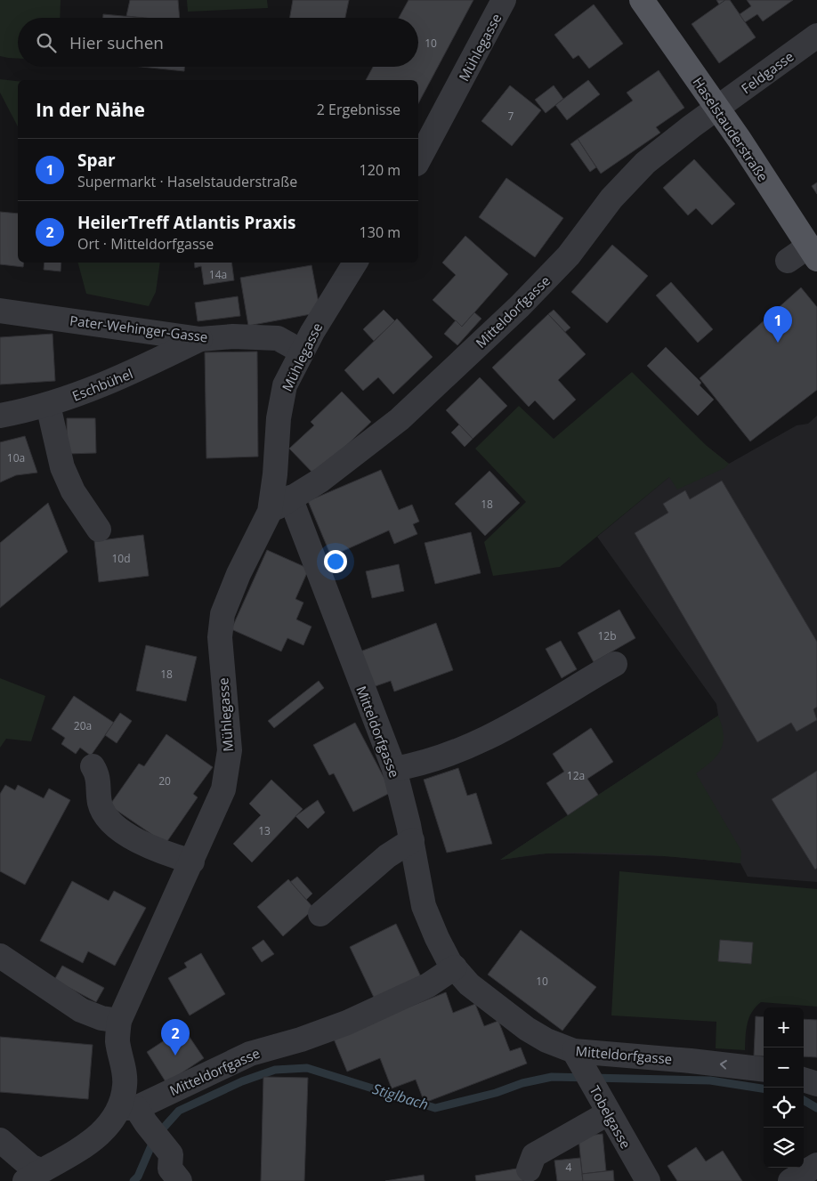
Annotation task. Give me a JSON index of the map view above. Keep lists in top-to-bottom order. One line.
{"streets":{"main road":["Haselstauderstraße"],"street":["Mühlegasse","Feldgasse","Mitteldorfgasse","Pater-Wehinger-Gasse","Eschbühel","Tobelgasse"]},"crossings":[["Mühlegasse","Mitteldorfgasse"],["Mühlegasse","Pater-Wehinger-Gasse"],["Feldgasse","Haselstauderstraße"],["Feldgasse","Mitteldorfgasse"],["Haselstauderstraße","Mitteldorfgasse"],["Mitteldorfgasse","Tobelgasse"],["Pater-Wehinger-Gasse","Eschbühel"]],"water":["Stiglbach"],"house_numbers":["10","7","14a","10a","18","10d","12b","18","20a","12a","20","13","10","4"],"page":{"search":"Hier suchen","heading":["In der Nähe","2 Ergebnisse"],"list":[{"mark":"1","name":"Spar","note":"Supermarkt · Haselstauderstraße","value":"120 m"},{"mark":"2","name":"HeilerTreff Atlantis Praxis","note":"Ort · Mitteldorfgasse","value":"130 m"}],"pins":["1","2"],"map_buttons":["+","−"]}}
